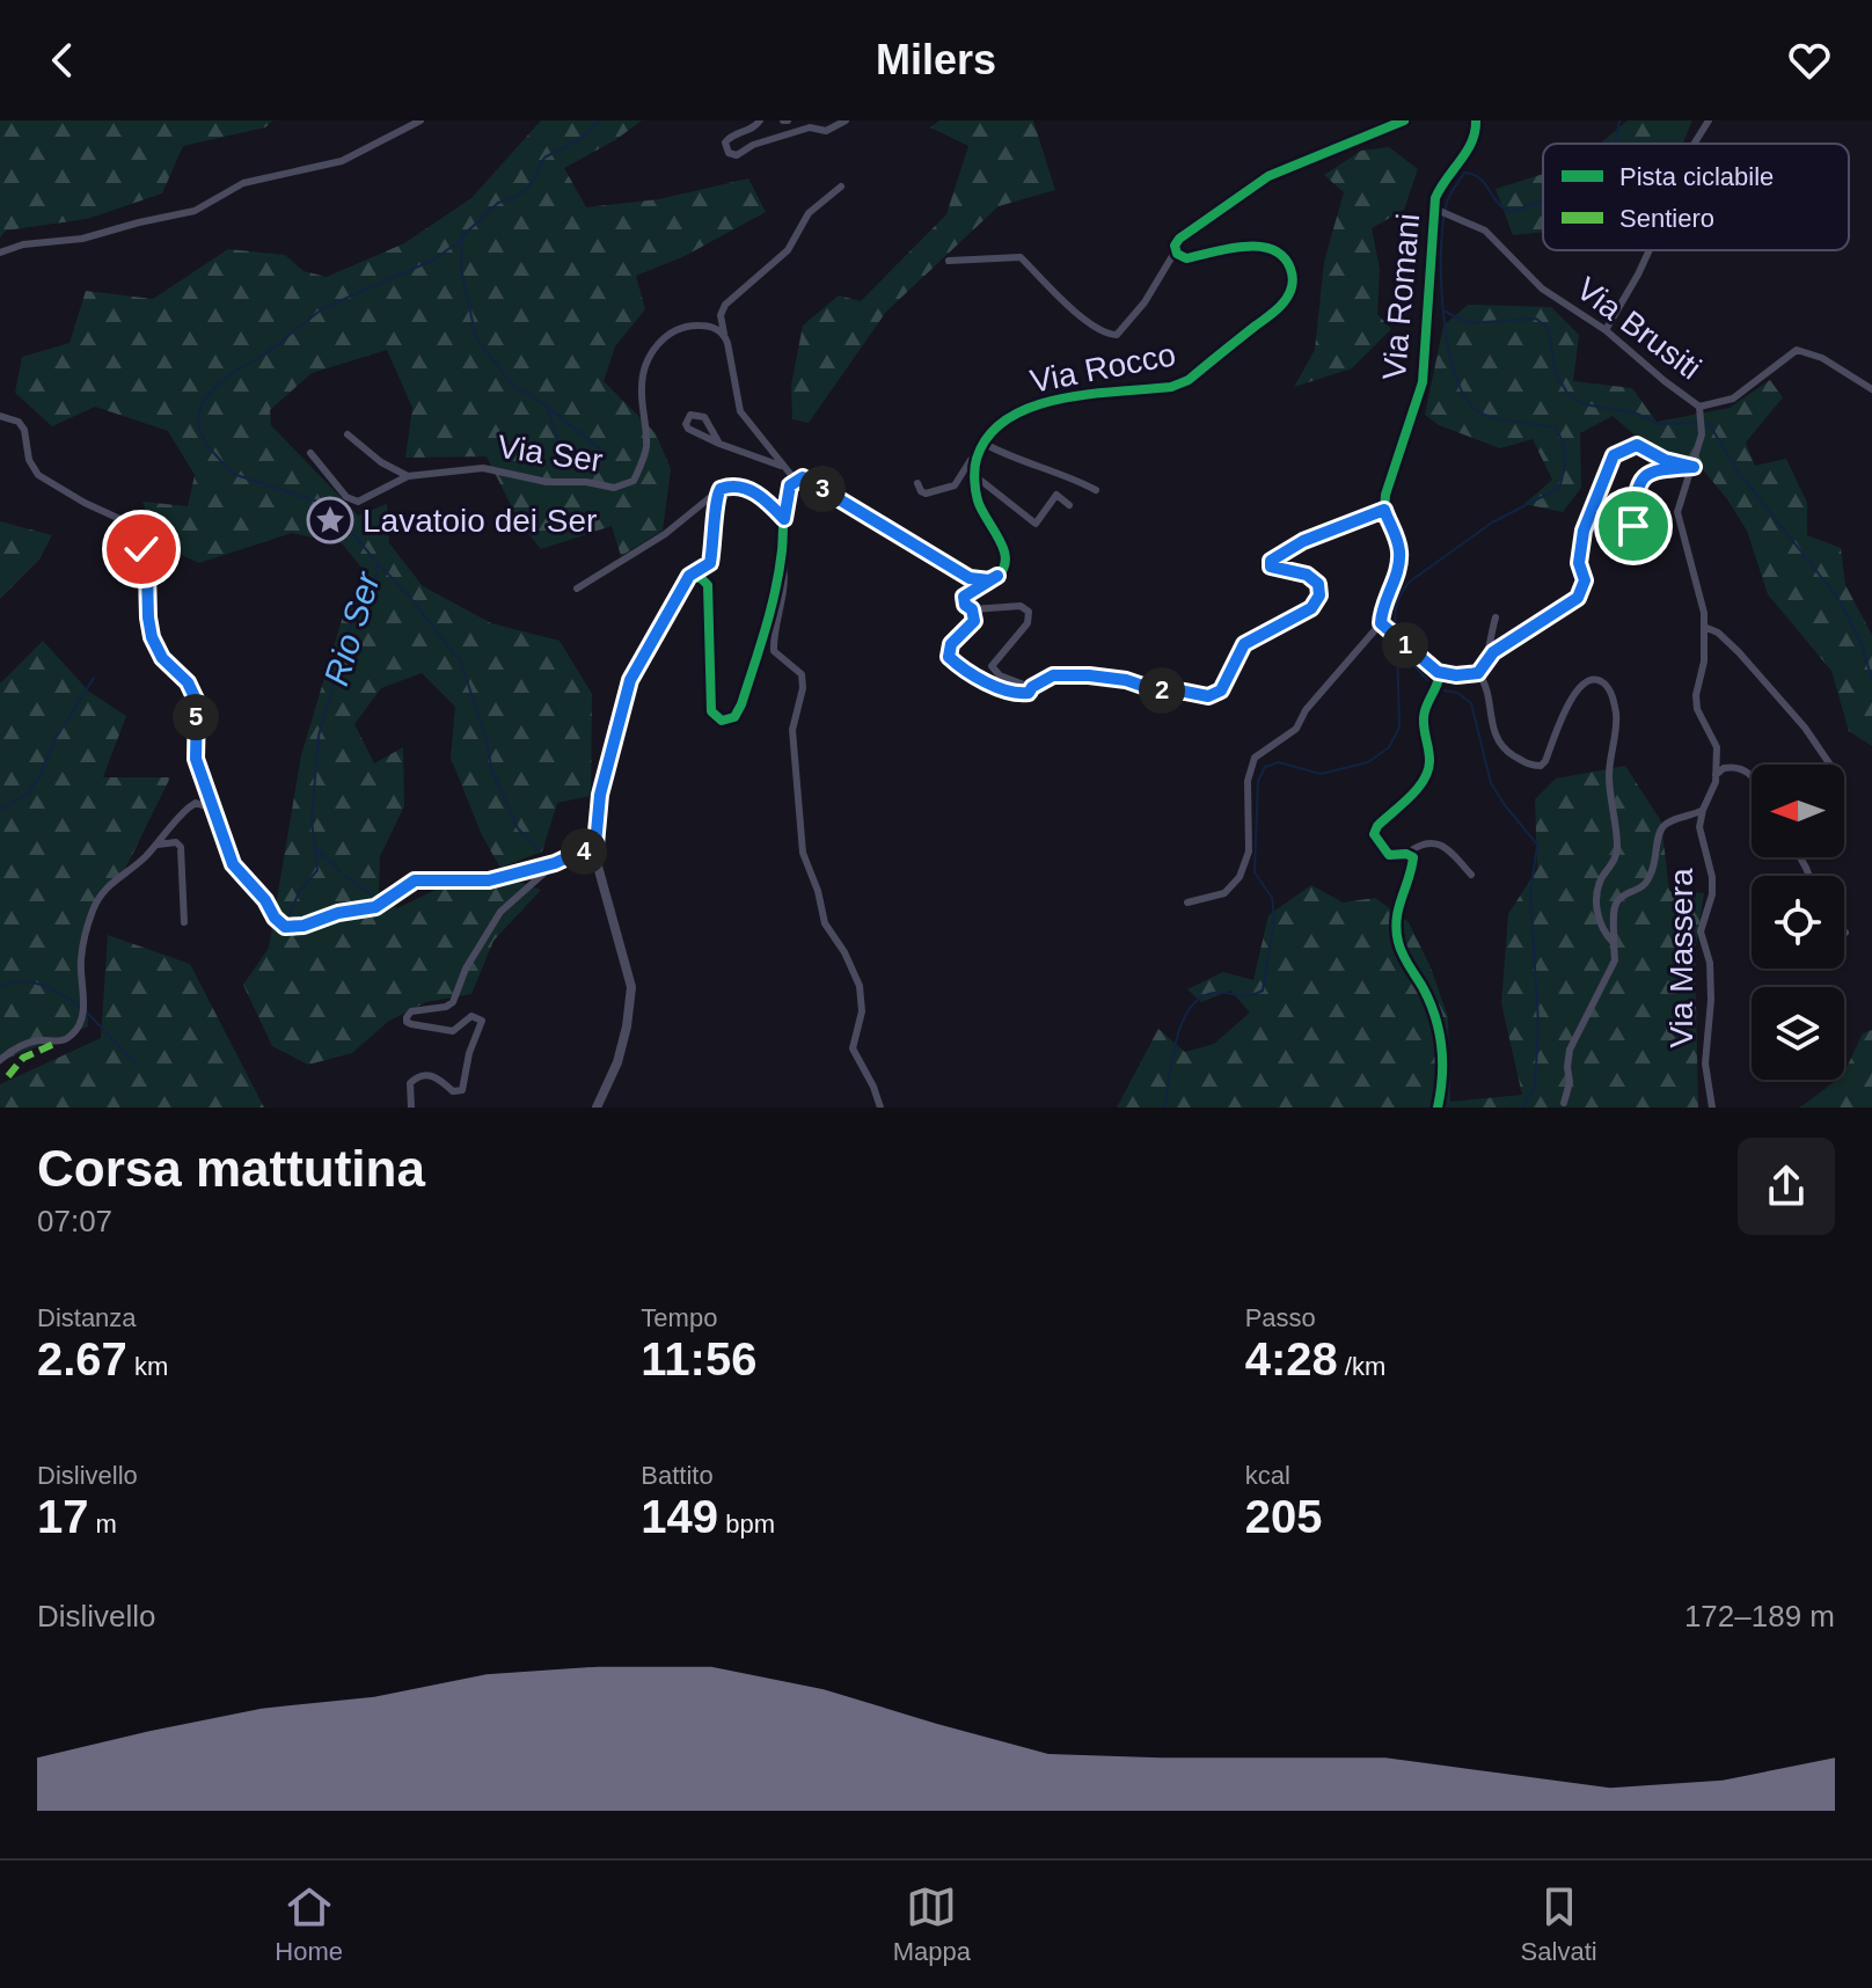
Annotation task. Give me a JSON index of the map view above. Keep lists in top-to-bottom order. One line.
{"streets":{"street":["Via Romani","Via Brusiti","Via Rocco","Via Ser","Via Massera"]},"crossings":[["Via Romani","Via Brusiti"],["Via Brusiti","Via Massera"]],"water":["Rio Ser"],"places":{"place":["Lavatoio dei Ser"]},"legend":["Pista ciclabile","Sentiero"],"north":"left","page":{"header":"Milers","pins":["3","1","2","5","4"],"heading":["Corsa mattutina","07:07"],"stats":[["Distanza","2.67 km"],["Tempo","11:56"],["Passo","4:28 /km"],["Dislivello","17 m"],["Battito","149 bpm"],["kcal","205"]],"chart":["Dislivello","172–189 m"],"tabs":["Home","Mappa","Salvati"]}}
